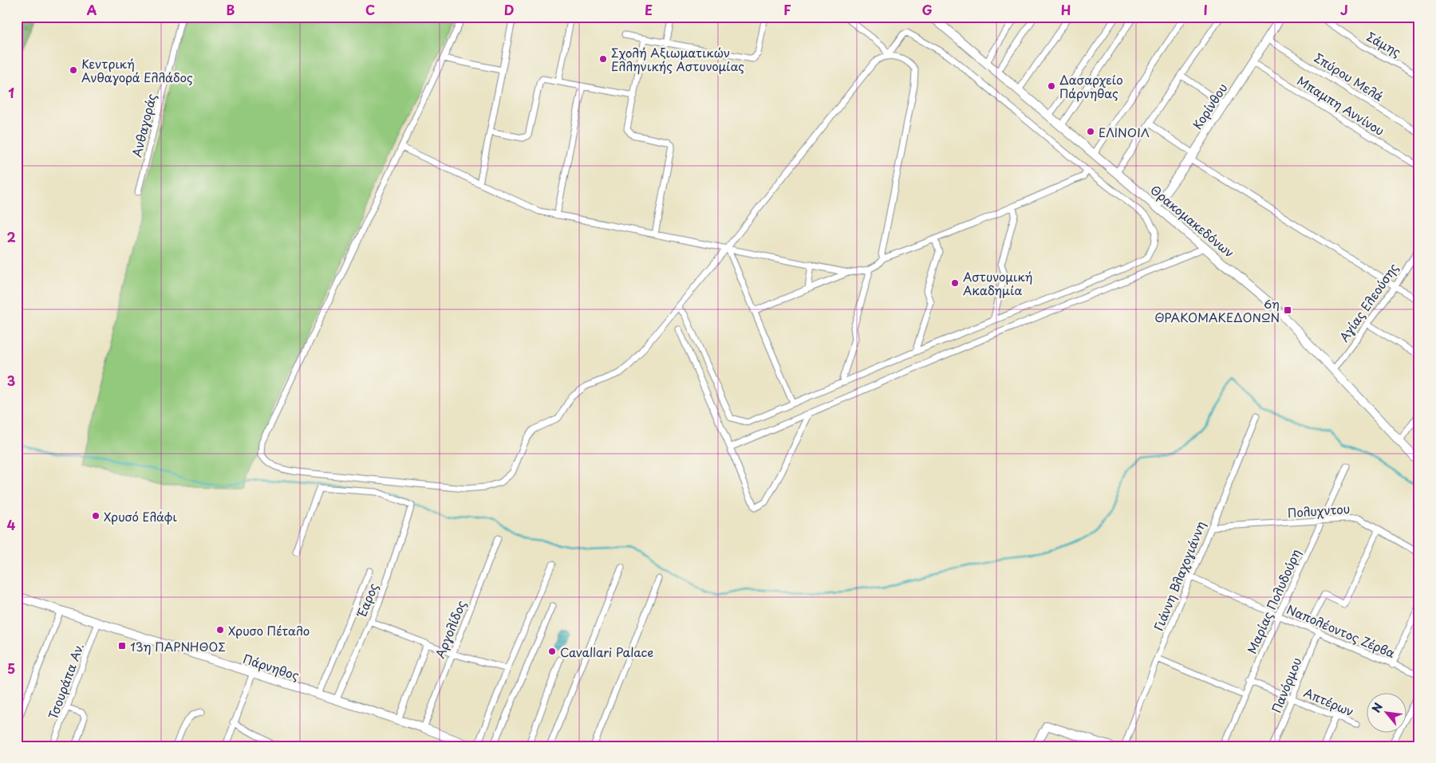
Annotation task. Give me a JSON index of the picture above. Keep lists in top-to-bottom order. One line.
{"streets":{"main road":["Κορίνθου","Θρακομακεδόνων","Πάρνηθος"],"street":["Σάμης","Σπύρου Μελά","Μπαμπη Αννίνου","Ανθαγοράς","Αγίας Ελεούσης","Πολυχντου","Γιάννη Βλαχογιάννη","Έαρος","Μαρίας Πολυδούρη","Αργολίδος","Ναπολέοντος Ζέρβα","Τσουράπα Αν.","Πανόρμου","Απτέρων"]},"crossings":[["Σπύρου Μελά","Κορίνθου"],["Μπαμπη Αννίνου","Κορίνθου"],["Κορίνθου","Θρακομακεδόνων"],["Θρακομακεδόνων","Αγίας Ελεούσης"],["Πολυχντου","Γιάννη Βλαχογιάννη"],["Πολυχντου","Μαρίας Πολυδούρη"],["Γιάννη Βλαχογιάννη","Ναπολέοντος Ζέρβα"],["Έαρος","Πάρνηθος"],["Μαρίας Πολυδούρη","Ναπολέοντος Ζέρβα"],["Μαρίας Πολυδούρη","Απτέρων"],["Αργολίδος","Πάρνηθος"],["Ναπολέοντος Ζέρβα","Πανόρμου"],["Πάρνηθος","Τσουράπα Αν."],["Πανόρμου","Απτέρων"]],"places":{"other":["Σχολή Αξιωματικών Ελληνικής Αστυνομίας","Κεντρική Ανθαγορά Ελλάδος","Δασαρχείο Πάρνηθας","ΕΛΙΝΟΙΛ","Αστυνομική Ακαδημία","Χρυσό Ελάφι","Χρυσο Πέταλο","Cavallari Palace"],"transit":["6η ΘΡΑΚΟΜΑΚΕΔΟΝΩΝ","13η ΠΑΡΝΗΘΟΣ"]},"north":"top left","grid":{"columns":["A","B","C","D","E","F","G","H","I","J"],"rows":["1","2","3","4","5"]}}
